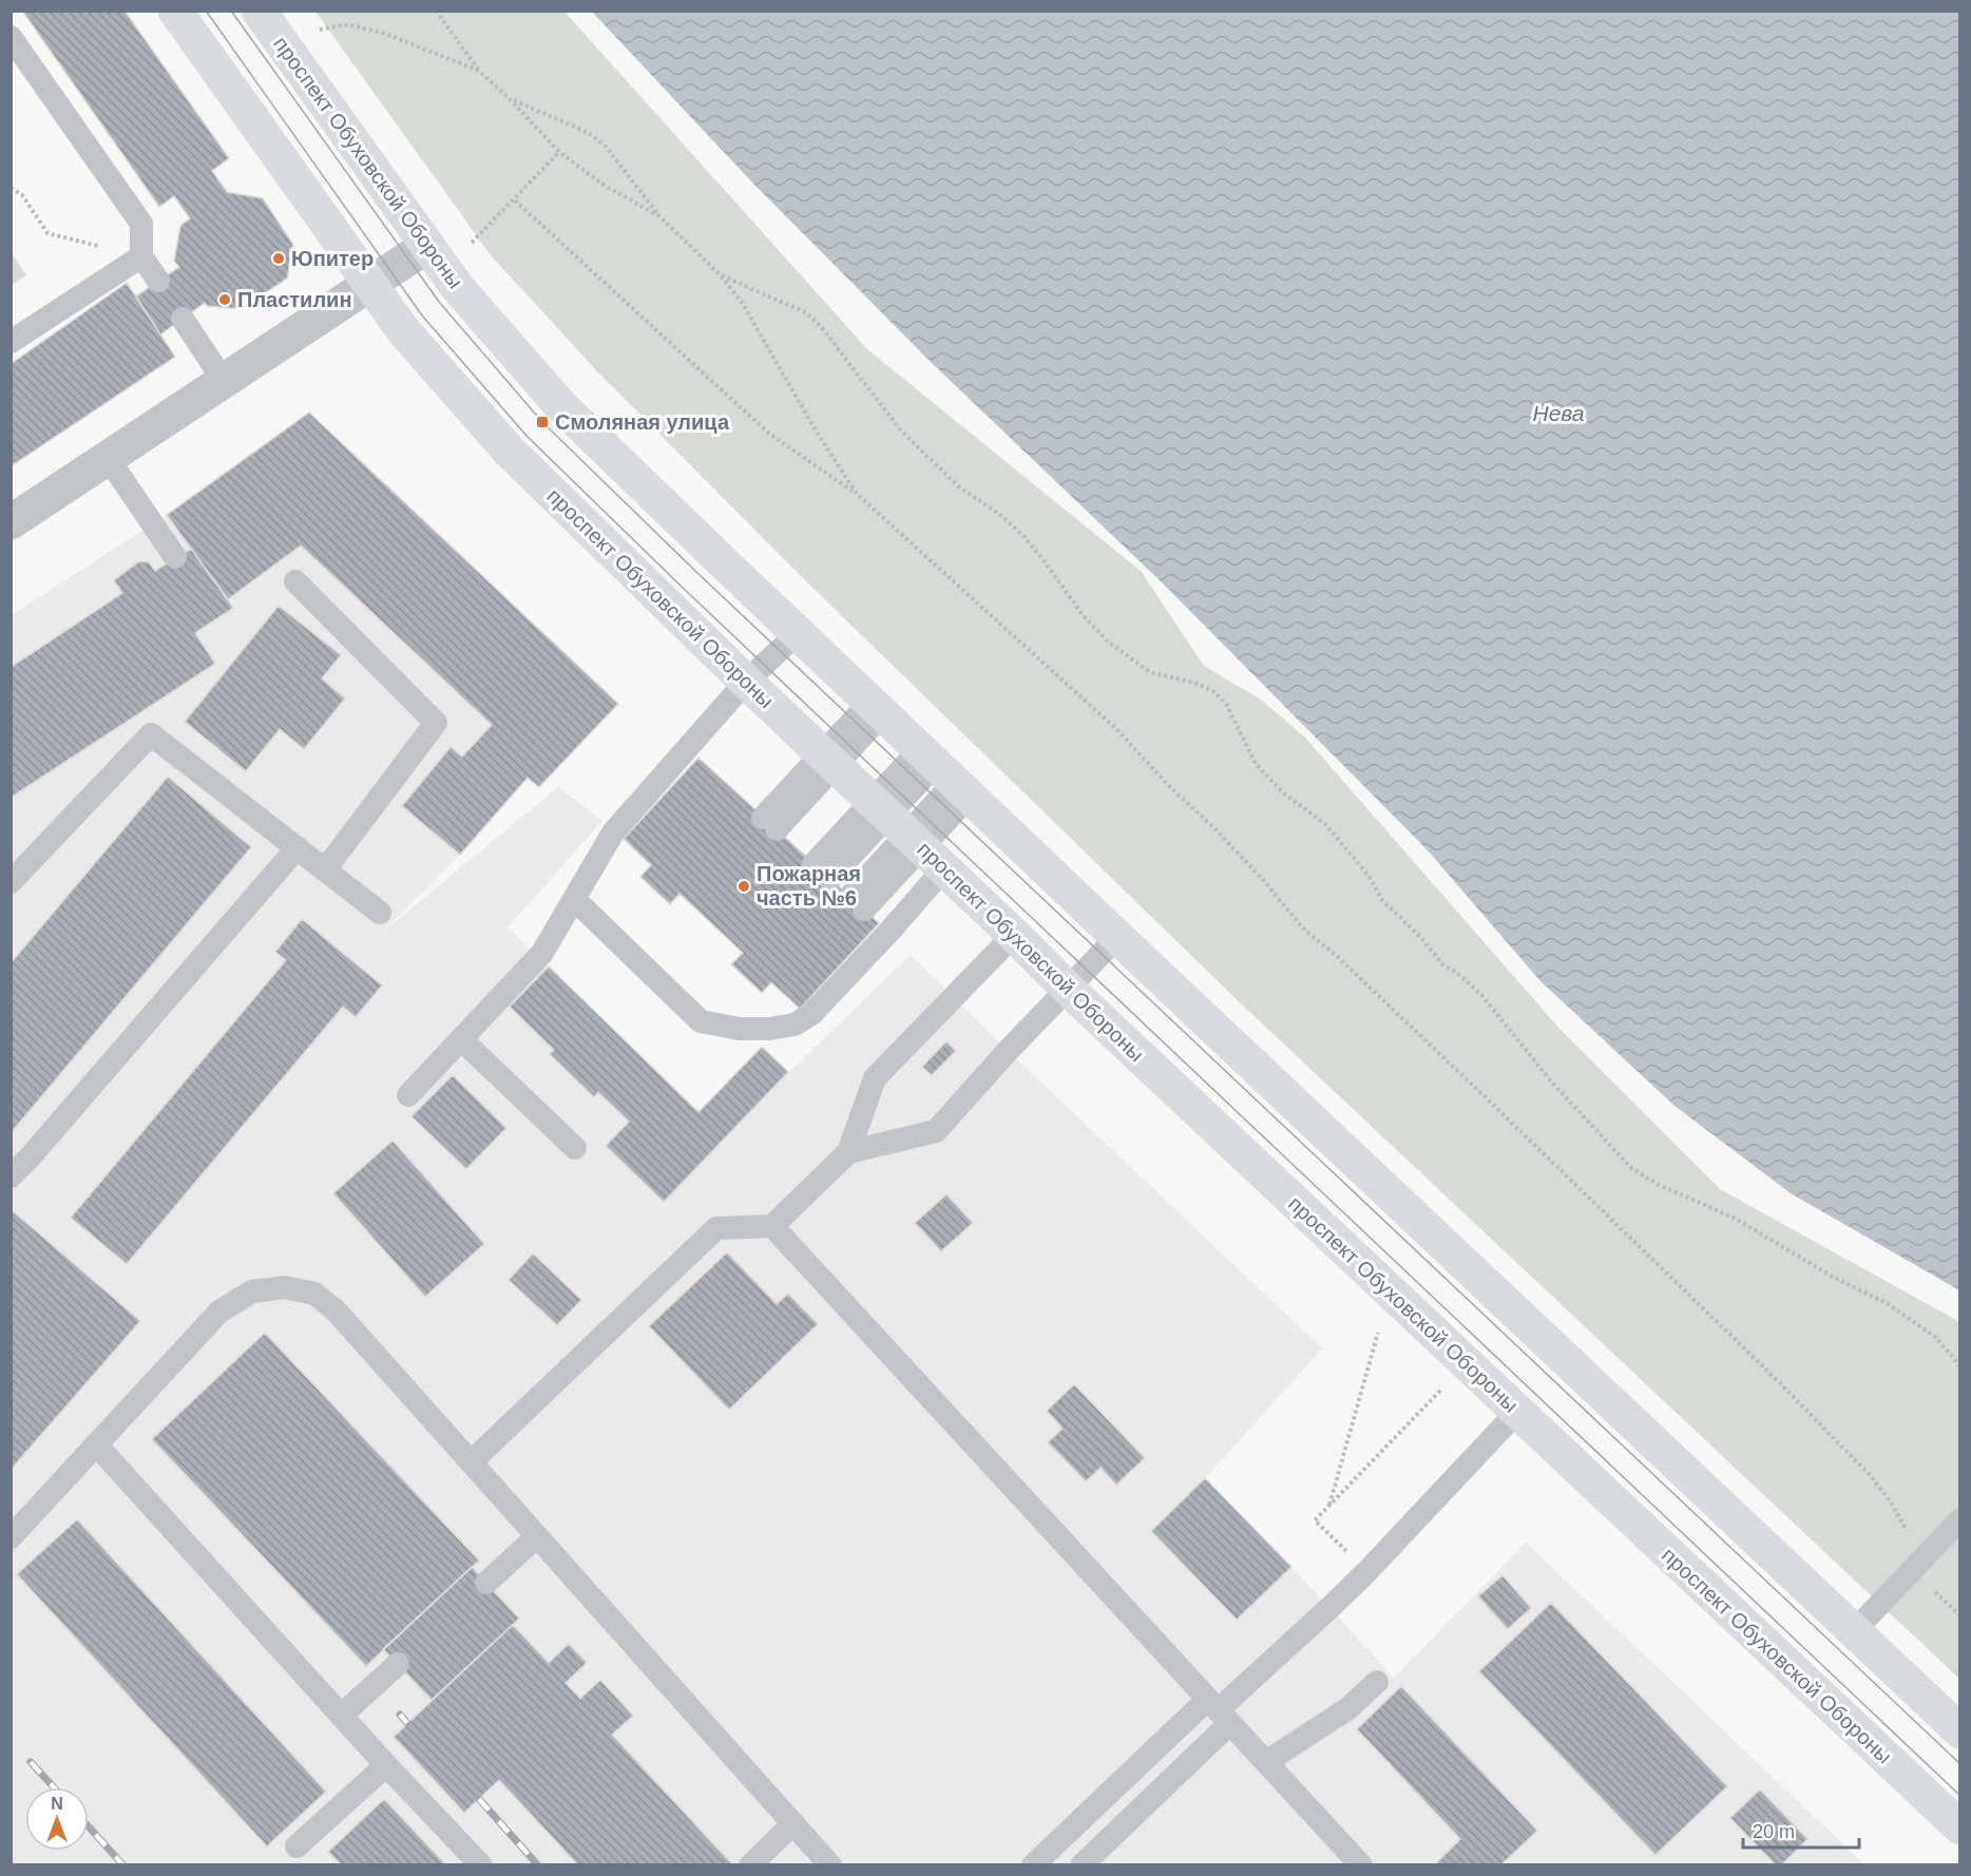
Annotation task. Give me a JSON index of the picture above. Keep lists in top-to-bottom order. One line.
{"streets":{"main road":["проспект Обуховской Обороны"]},"water":["Нева"],"places":{"other":["Юпитер","Пластилин","Пожарная часть №6"],"transit":["Смоляная улица"]},"scale_bar":"20 m","north":"top"}
